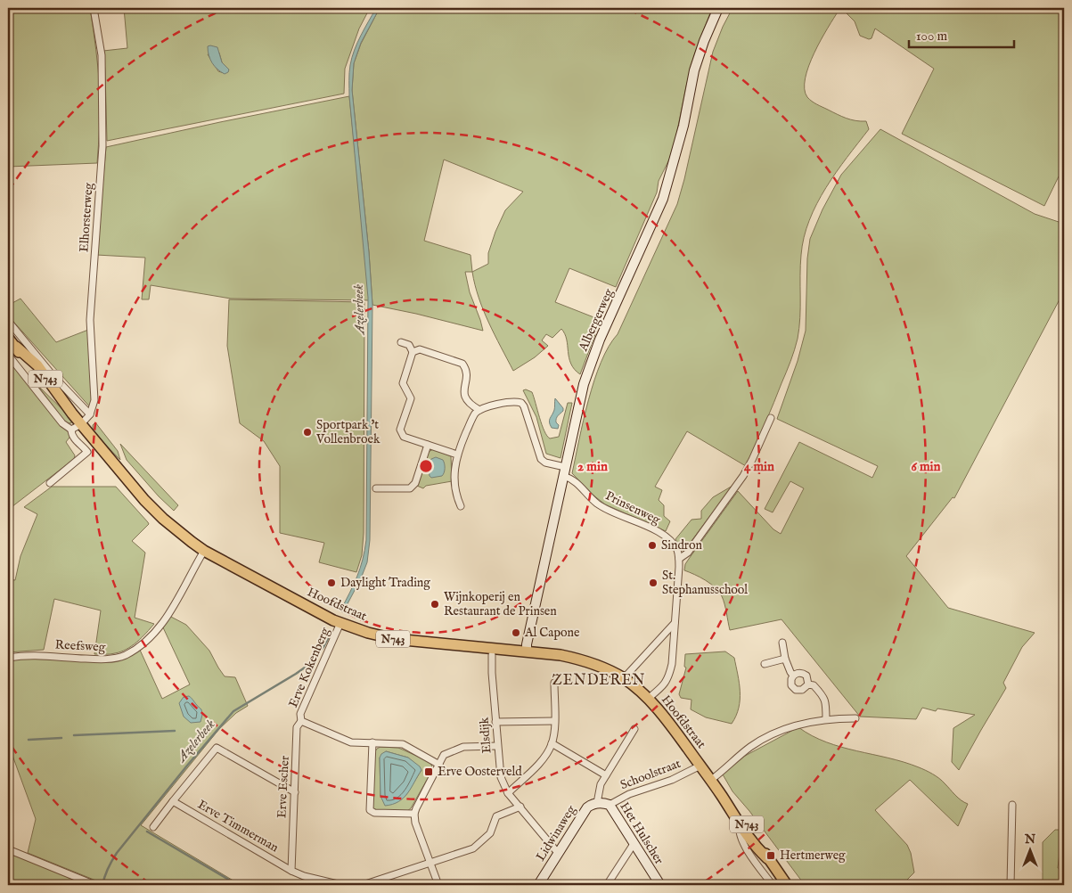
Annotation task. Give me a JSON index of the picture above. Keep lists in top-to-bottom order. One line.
{"streets":{"main road":["Albergerweg","N743","Hoofdstraat","Lidwinaweg","Het Hulscher"],"street":["Elhorsterweg","Prinsenweg","Reefsweg","Erve Kokenberg","Elsdijk","Schoolstraat","Erve Escher","Erve Timmerman"]},"crossings":[["Albergerweg","Prinsenweg"],["Albergerweg","Hoofdstraat"],["N743","Hoofdstraat"],["Hoofdstraat","Reefsweg"],["Hoofdstraat","Erve Kokenberg"],["Hoofdstraat","Schoolstraat"],["Erve Kokenberg","Erve Escher"],["Elsdijk","Lidwinaweg"],["Schoolstraat","Het Hulscher"],["Erve Escher","Erve Timmerman"],["Lidwinaweg","Het Hulscher"]],"districts":["ZENDEREN"],"water":["Azelerbeek"],"places":{"other":["Sportpark 't Vollenbroek","Sindron","Daylight Trading","St. Stephanusschool","Wijnkoperij en Restaurant de Prinsen","Al Capone"],"transit":["Erve Oosterveld","Hertmerweg"]},"scale_bar":"100 m","north":"top","rings":["2 min","4 min","6 min"]}
